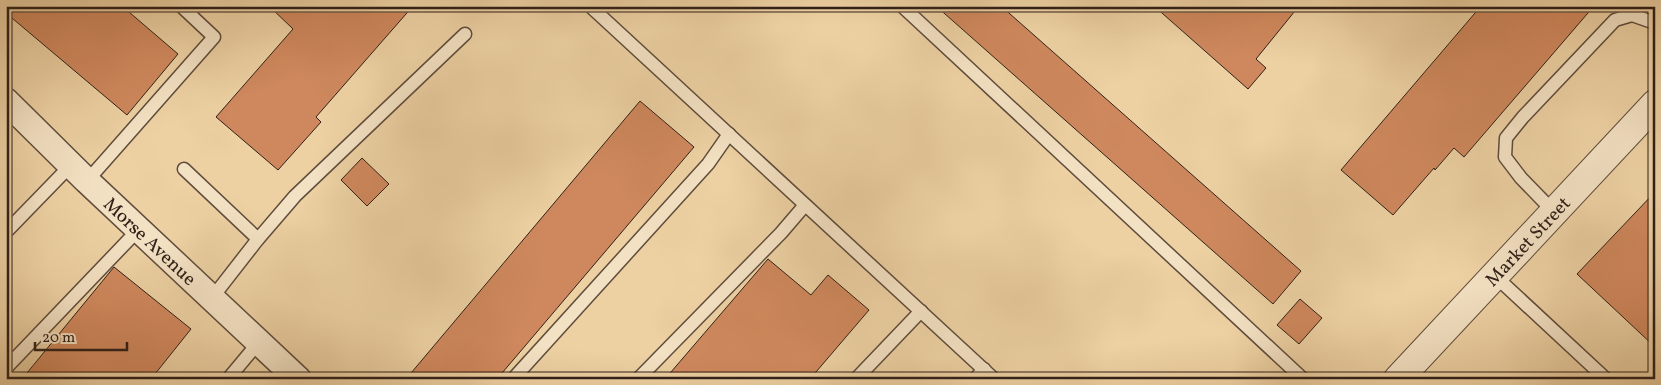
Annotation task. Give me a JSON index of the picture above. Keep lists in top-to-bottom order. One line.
{"streets":{"street":["Morse Avenue","Market Street"]},"scale_bar":"20 m"}
